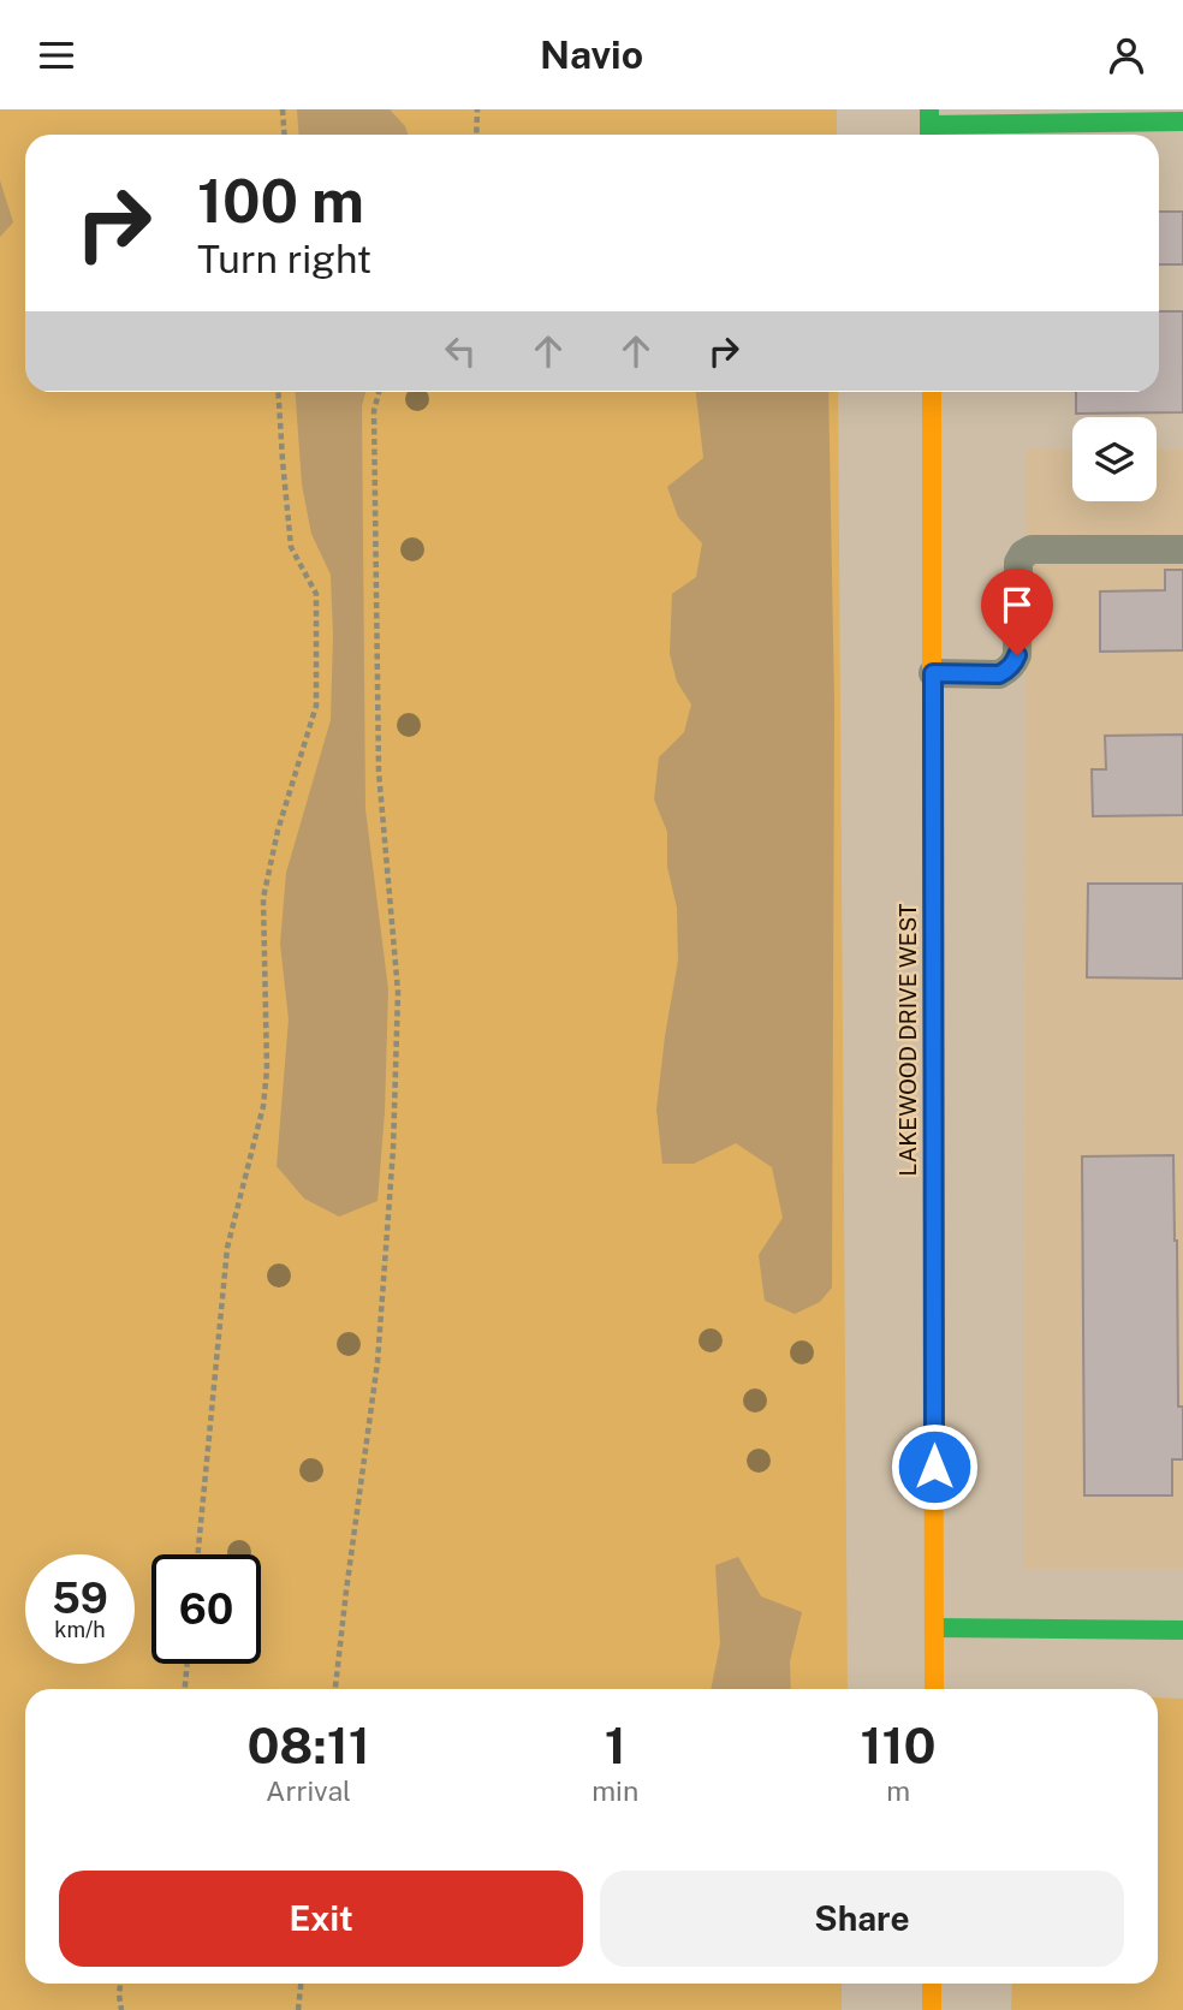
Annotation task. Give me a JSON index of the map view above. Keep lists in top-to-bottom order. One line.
{"streets":{"main road":["LAKEWOOD DRIVE WEST"]},"page":{"header":"Navio","turn":["100 m","Turn right"],"speed":"59 km/h","limit":"60","eta":["08:11","Arrival","1","min","110","m"],"buttons":["Exit","Share"]}}
